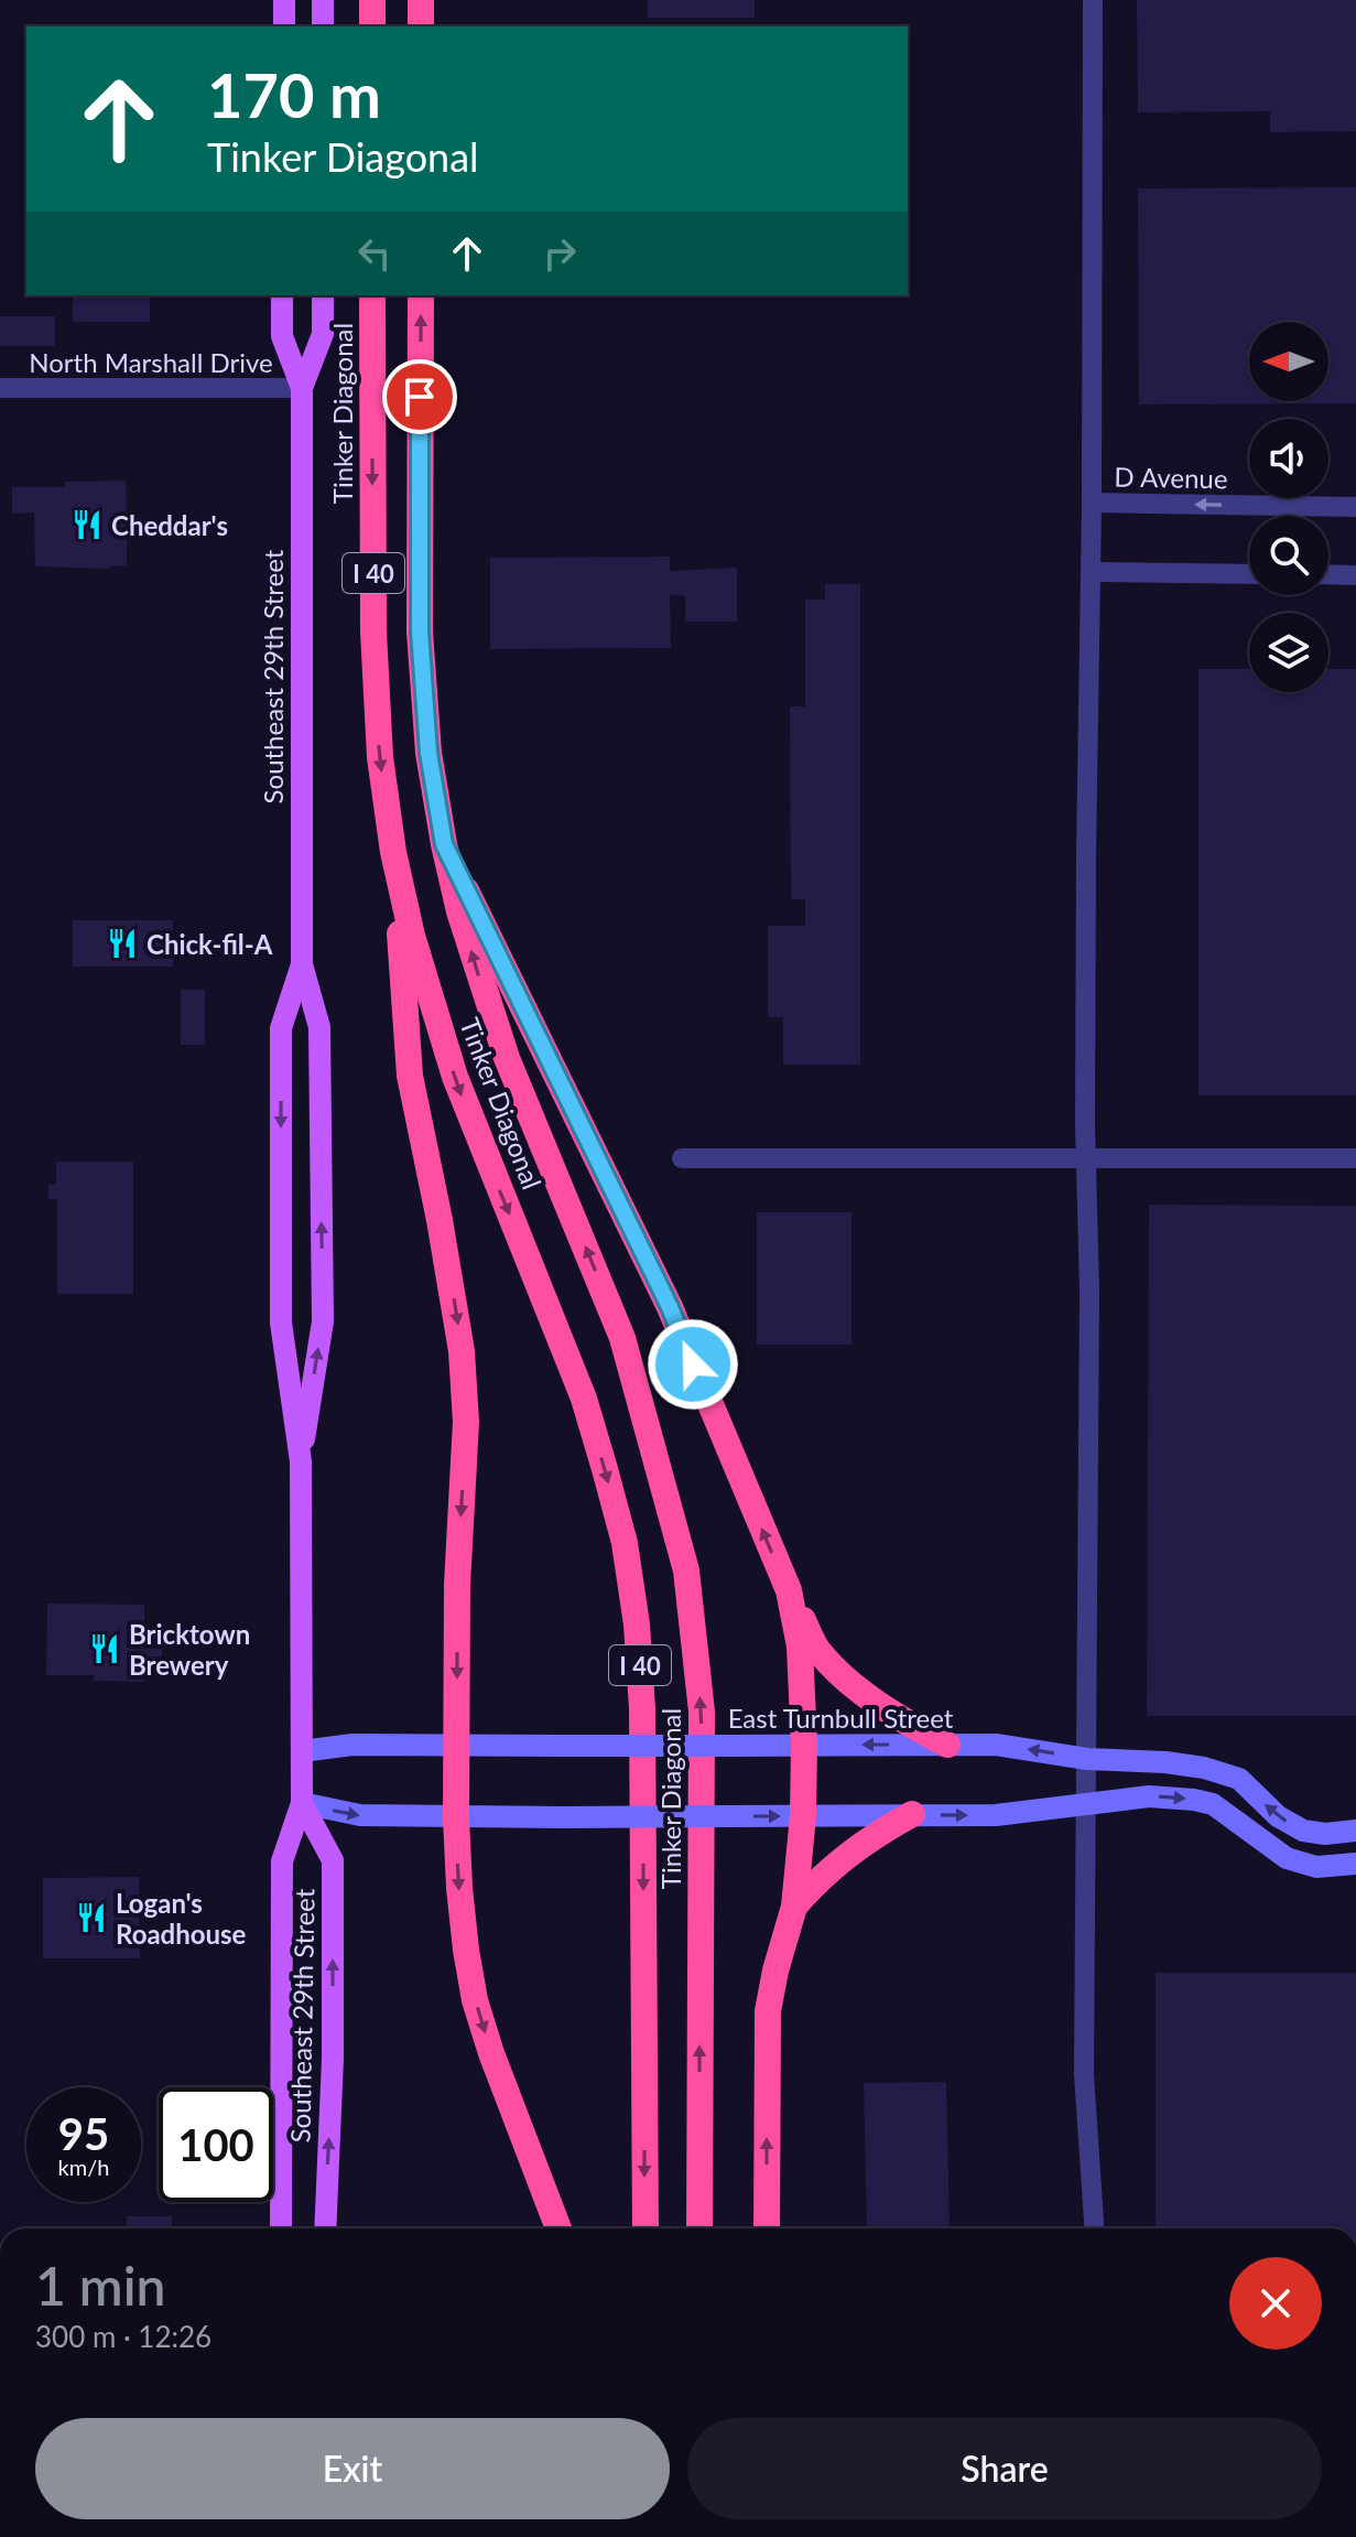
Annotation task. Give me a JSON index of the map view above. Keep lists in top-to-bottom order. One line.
{"streets":{"highway":["Tinker Diagonal","I 40"],"main road":["Southeast 29th Street"],"street":["North Marshall Drive","D Avenue","East Turnbull Street"]},"crossings":[["North Marshall Drive","Southeast 29th Street"],["Southeast 29th Street","East Turnbull Street"]],"places":{"restaurant":["Cheddar's","Chick-fil-A","Bricktown Brewery","Logan's Roadhouse"]},"north":"left","page":{"turn":["170 m","Tinker Diagonal"],"speed":"95 km/h","limit":"100","heading":["1 min","300 m · 12:26"],"buttons":["Exit","Share"]}}
